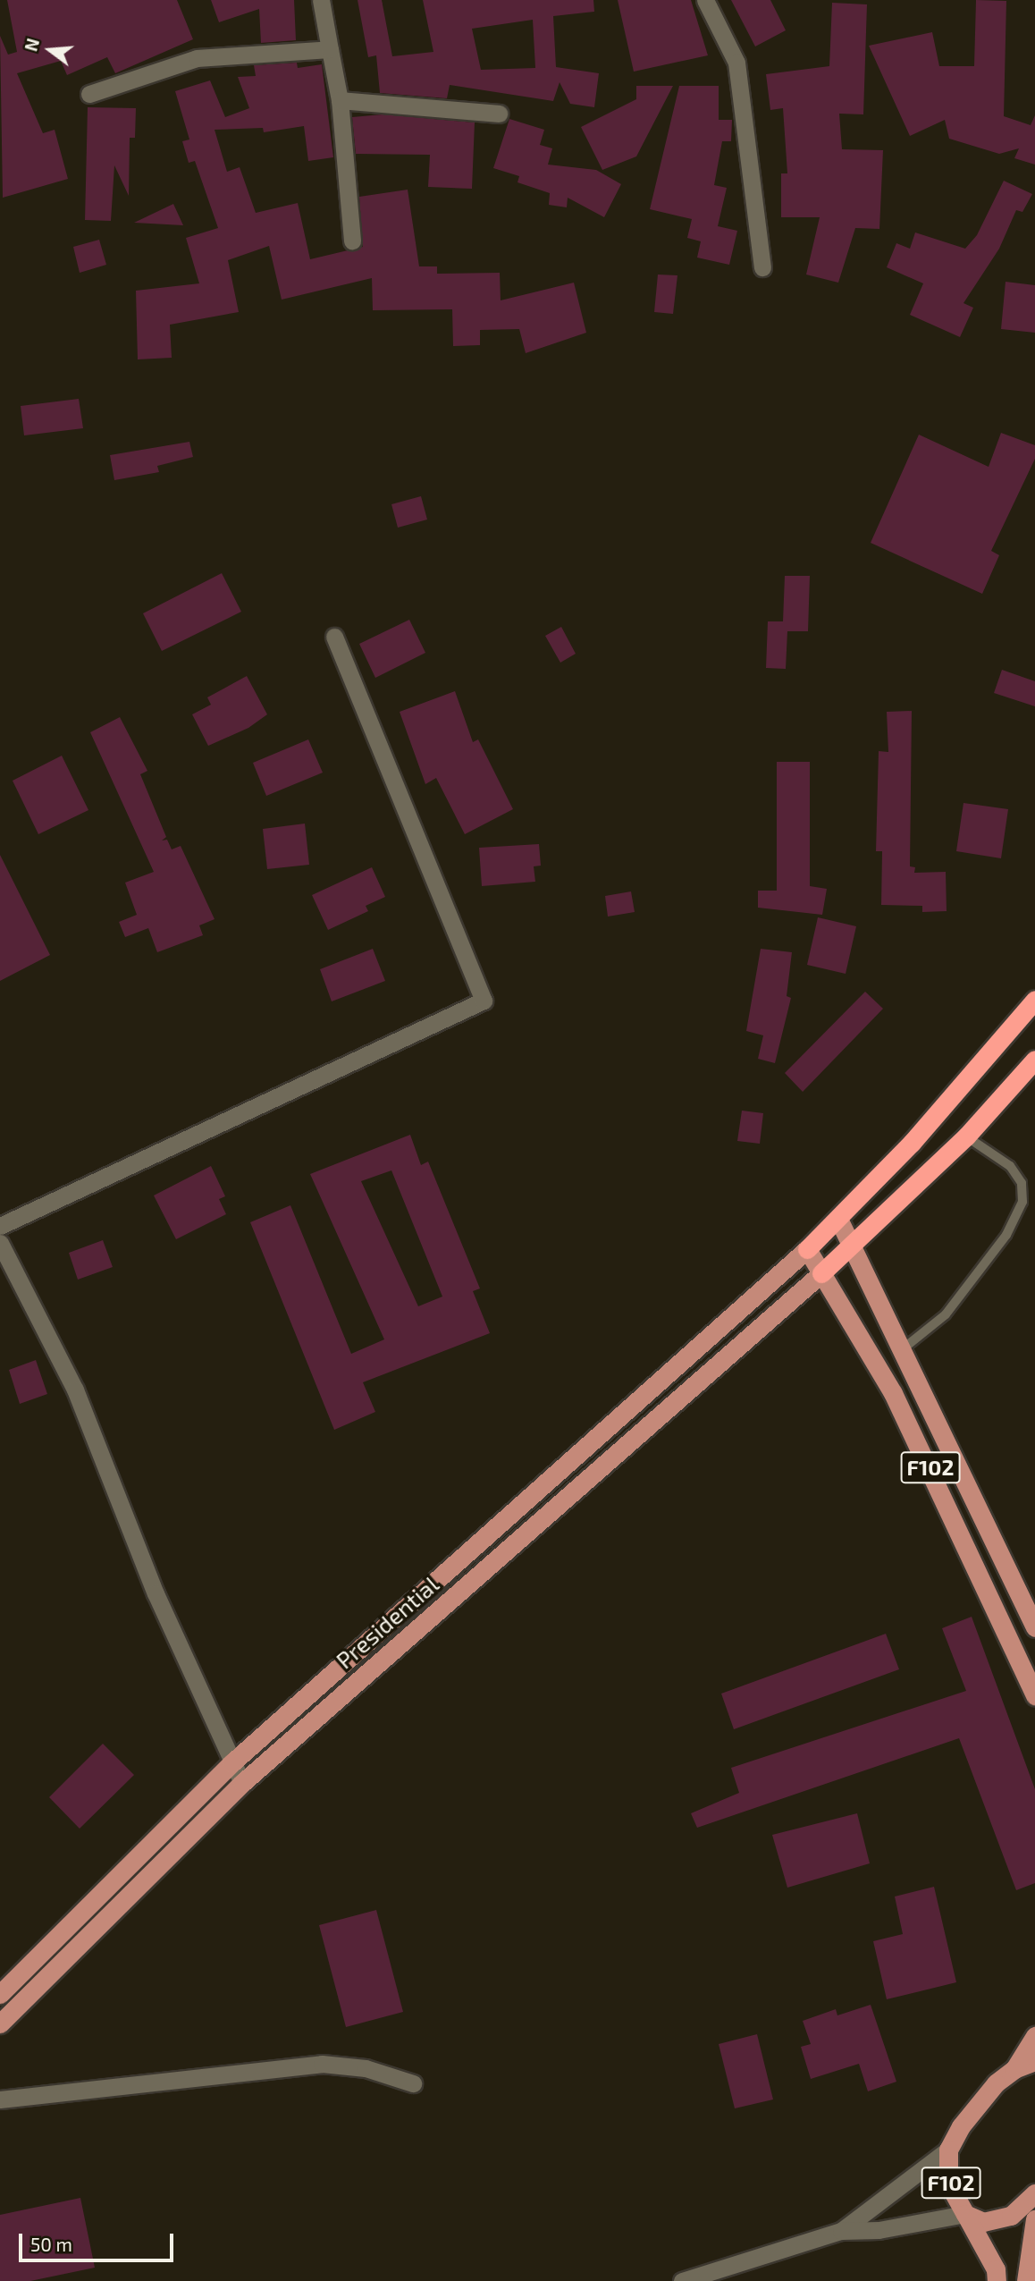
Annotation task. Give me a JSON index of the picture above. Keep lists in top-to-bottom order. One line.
{"streets":{"main road":["F102","Presidential"]},"crossings":[["F102","Presidential"]],"scale_bar":"50 m","north":"left"}
